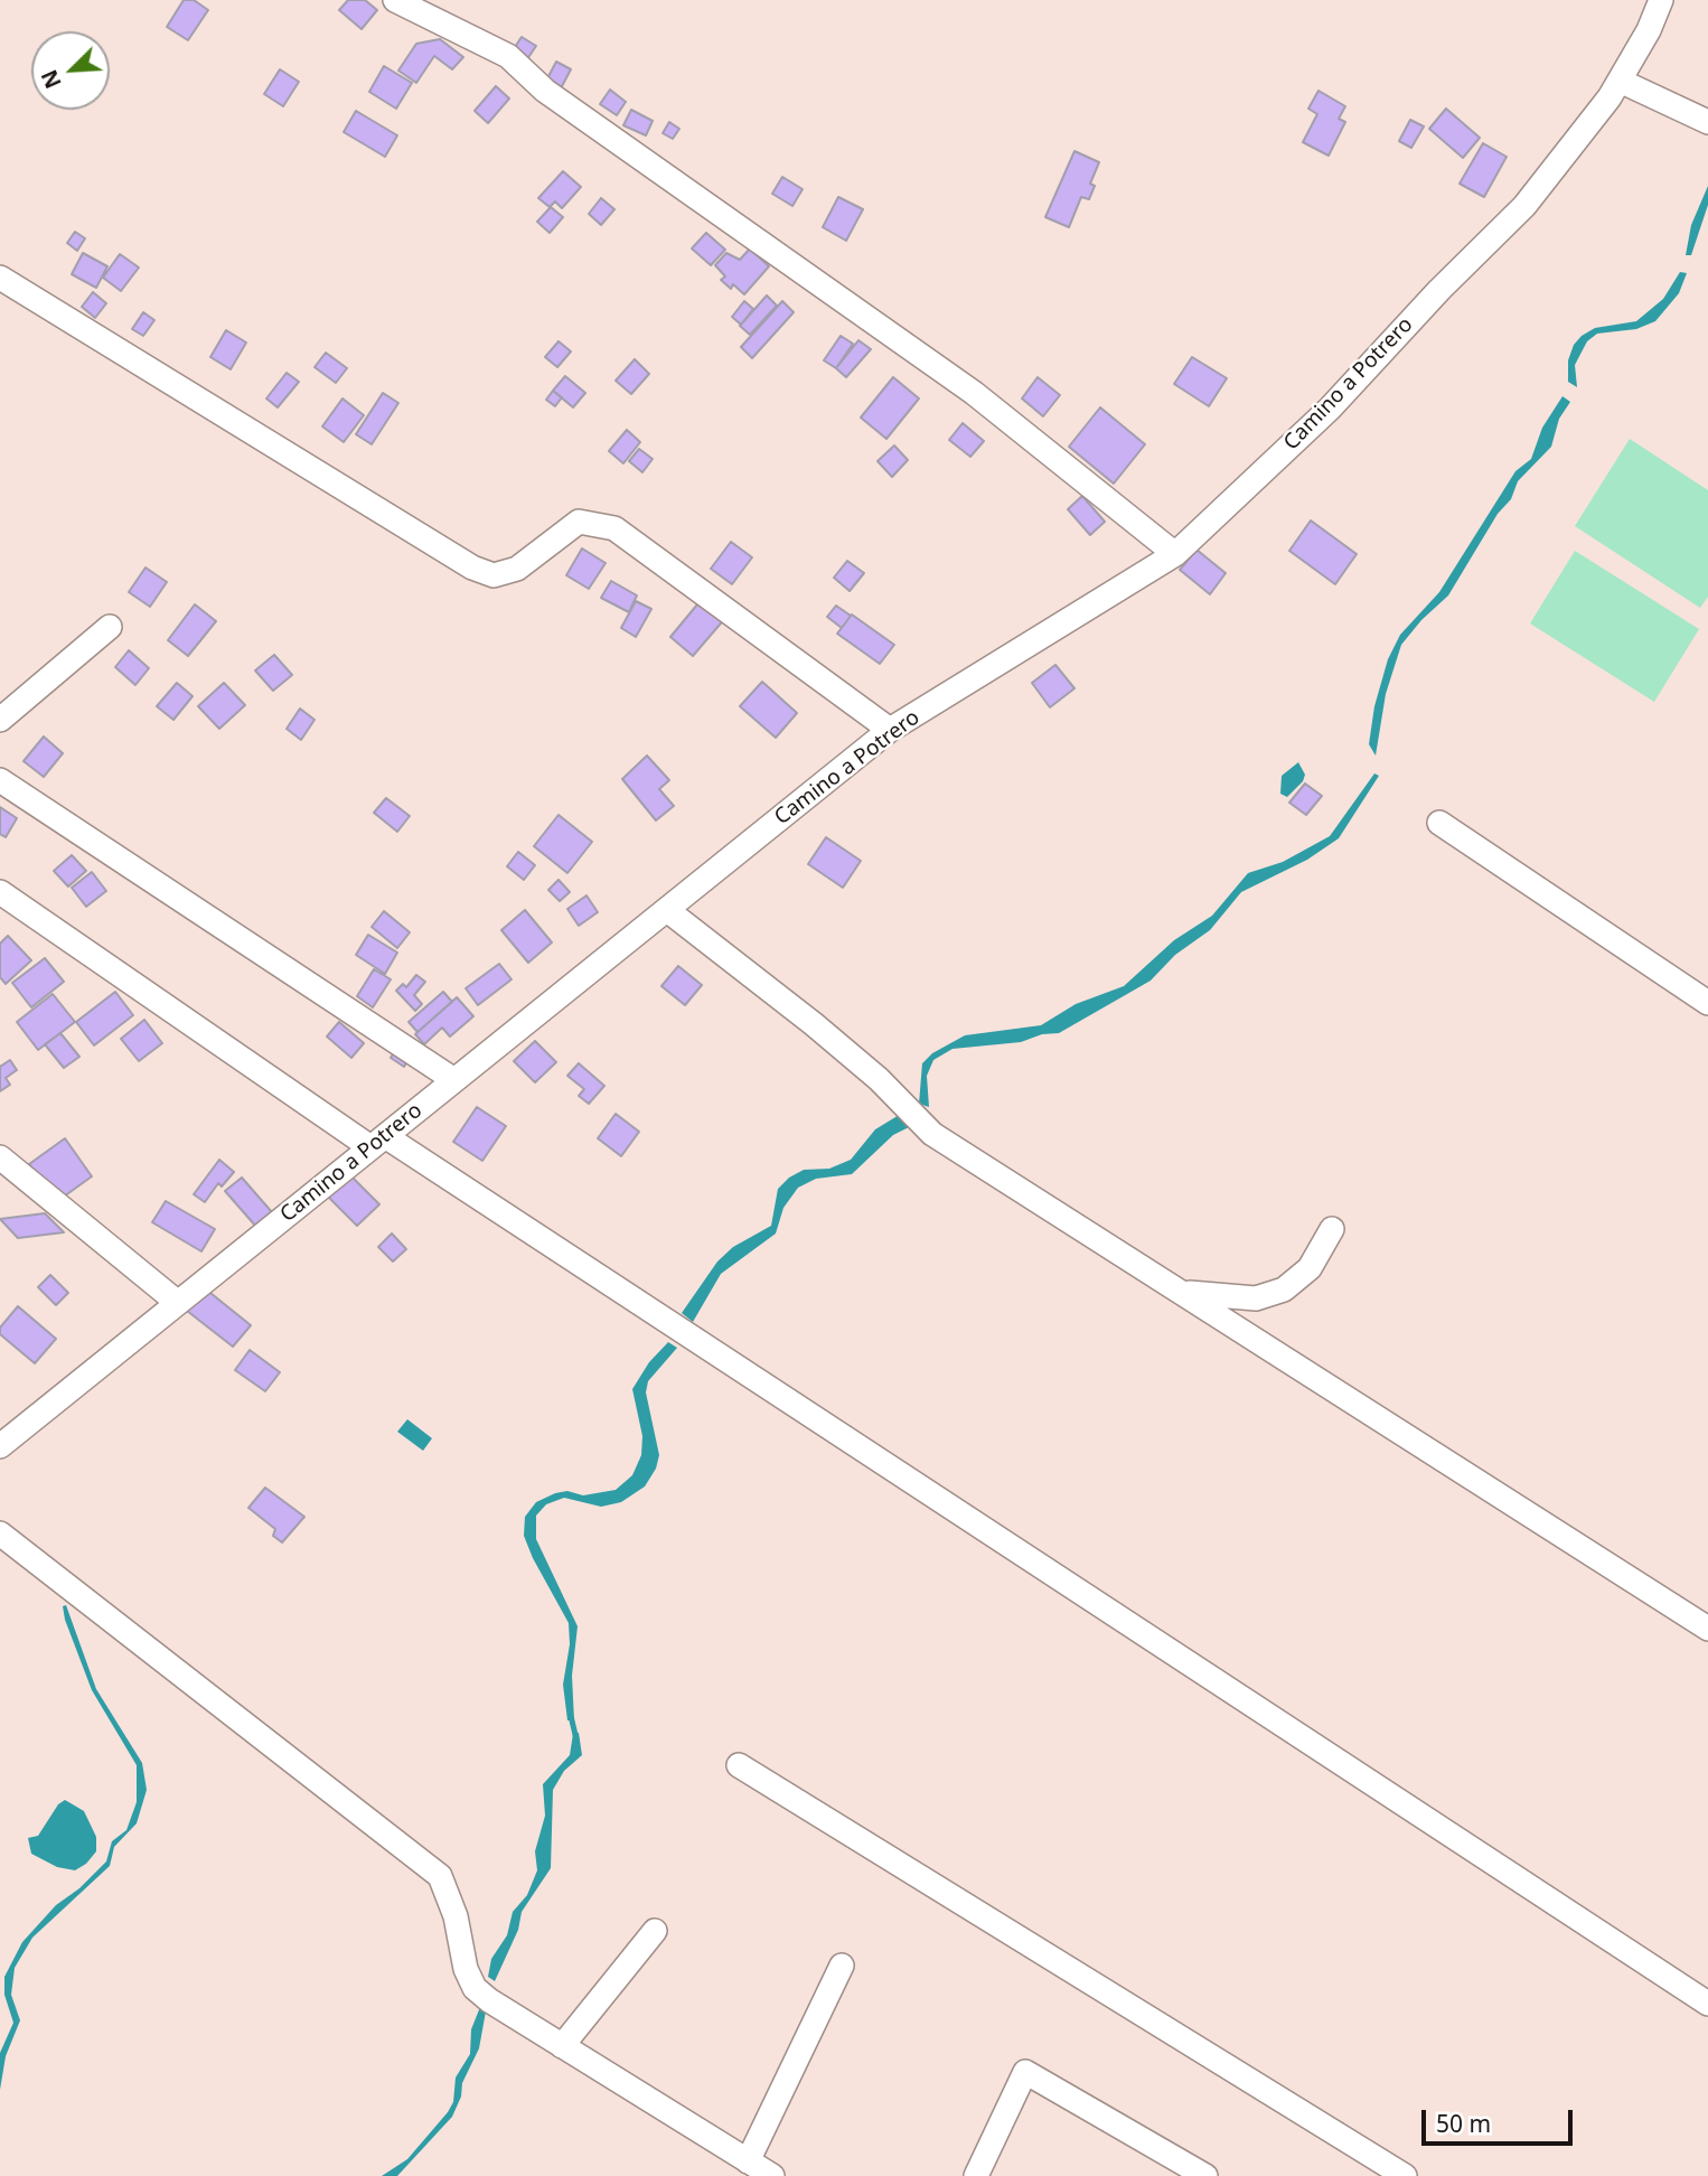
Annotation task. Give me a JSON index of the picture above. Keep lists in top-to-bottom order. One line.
{"streets":{"street":["Camino a Potrero"]},"scale_bar":"50 m","north":"bottom left"}
